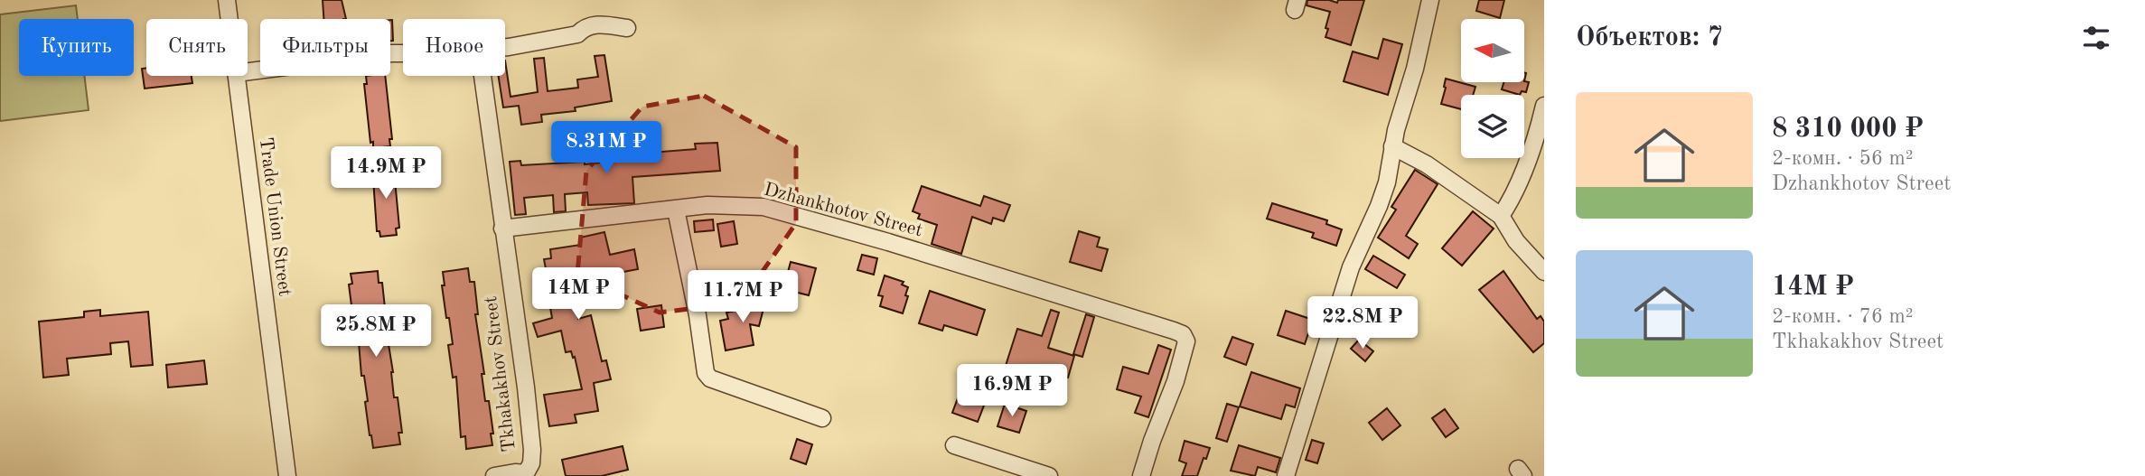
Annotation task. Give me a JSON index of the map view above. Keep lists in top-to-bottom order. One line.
{"streets":{"street":["Dzhankhotov Street","Trade Union Street","Tkhakakhov Street"]},"crossings":[["Dzhankhotov Street","Tkhakakhov Street"]],"north":"left","page":{"heading":"Объектов: 7","chip":["Купить","Снять","Фильтры","Новое"],"list":[{"name":"8 310 000 ₽","note":"2-комн. · 56 m² · Dzhankhotov Street"},{"name":"14M ₽","note":"2-комн. · 76 m² · Tkhakakhov Street"}],"price":["8.31M ₽","14.9M ₽","14M ₽","11.7M ₽","22.8M ₽","25.8M ₽","16.9M ₽"]}}
